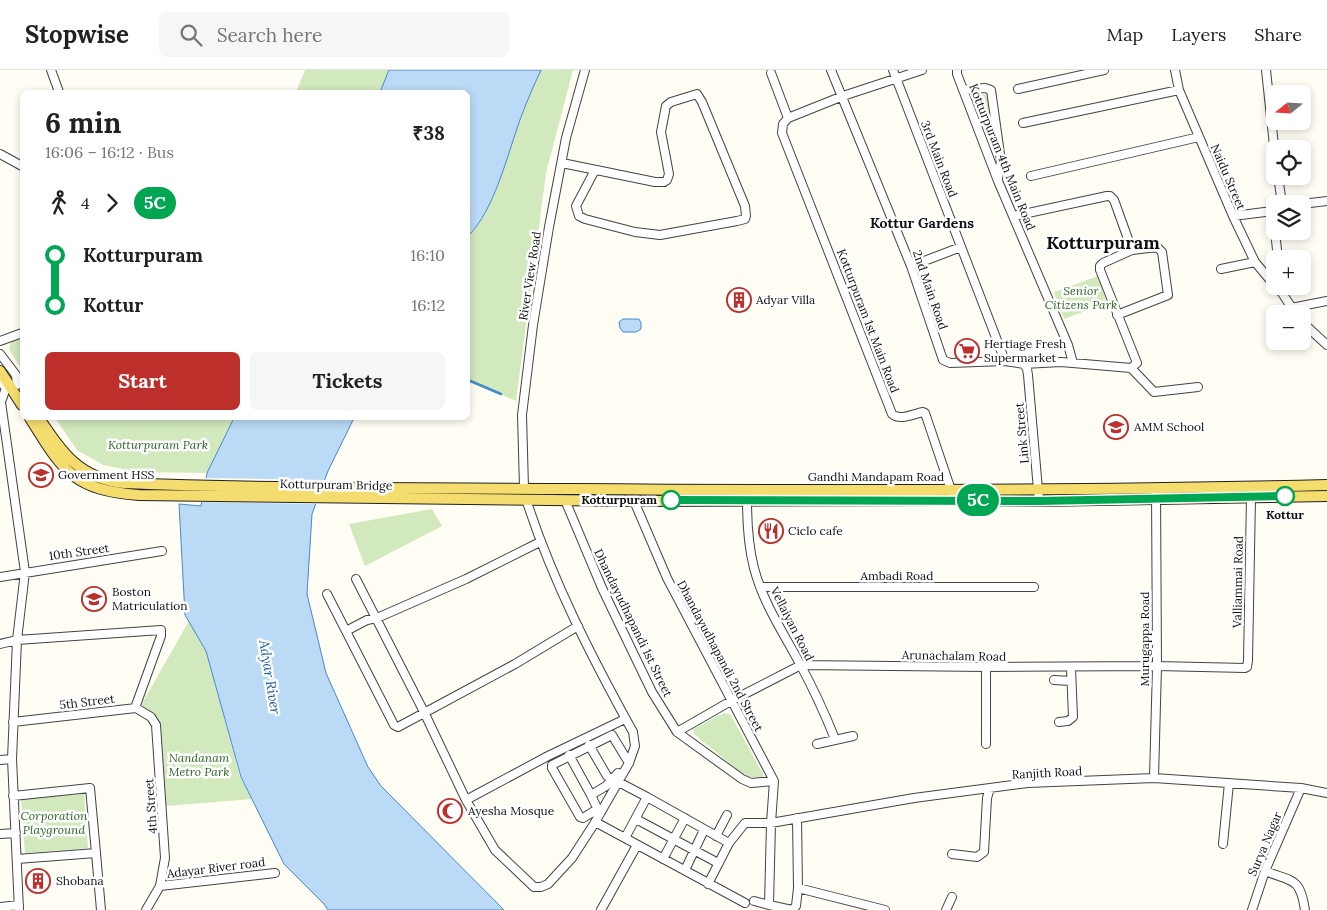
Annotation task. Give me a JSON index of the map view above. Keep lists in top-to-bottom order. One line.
{"streets":{"main road":["Gandhi Mandapam Road","Kotturpuram Bridge"],"street":["Kotturpuram 4th Main Road","3rd Main Road","Naidu Street","River View Road","2nd Main Road","Kotturpuram 1st Main Road","Link Street","10th Street","Ambadi Road","Valliammai Road","Dhandayudhapandi 1st Street","Vellaiyan Road","Murugappa Road","Dhandayudhapandi 2nd Street","Arunachalam Road","5th Street","Ranjith Road","4th Street","Surya Nagar","Adayar River road"]},"crossings":[["Kotturpuram 4th Main Road","2nd Main Road"],["3rd Main Road","2nd Main Road"],["River View Road","Gandhi Mandapam Road"],["River View Road","Kotturpuram Bridge"],["2nd Main Road","Link Street"],["Kotturpuram 1st Main Road","Gandhi Mandapam Road"],["Link Street","Gandhi Mandapam Road"],["Gandhi Mandapam Road","Kotturpuram Bridge"],["Gandhi Mandapam Road","Valliammai Road"],["Gandhi Mandapam Road","Dhandayudhapandi 1st Street"],["Gandhi Mandapam Road","Vellaiyan Road"],["Gandhi Mandapam Road","Murugappa Road"],["Gandhi Mandapam Road","Dhandayudhapandi 2nd Street"],["Ambadi Road","Vellaiyan Road"],["Valliammai Road","Arunachalam Road"],["Dhandayudhapandi 1st Street","Dhandayudhapandi 2nd Street"],["Dhandayudhapandi 1st Street","Arunachalam Road"],["Vellaiyan Road","Arunachalam Road"],["Murugappa Road","Arunachalam Road"],["Murugappa Road","Ranjith Road"],["Dhandayudhapandi 2nd Street","Arunachalam Road"],["5th Street","4th Street"],["Ranjith Road","Surya Nagar"],["4th Street","Adayar River road"]],"districts":["Kottur Gardens","Kotturpuram"],"water":["Adyar River"],"parks":["Senior Citizens Park","Kotturpuram Park","Nandanam Metro Park","Corporation Playground"],"places":{"building":["Adyar Villa","Shobana"],"supermarket":["Hertiage Fresh Supermarket"],"school or university":["AMM School","Government HSS","Boston Matriculation"],"other":["Kottur","Kotturpuram"],"restaurant":["Ciclo cafe"],"mosque":["Ayesha Mosque"]},"lines":["bus line 5C"],"north":"left","page":{"header":"Stopwise","search":"Search here","nav":["Map","Layers","Share"],"on_map":"5C","map_buttons":["+","−"],"heading":["6 min","16:06 – 16:12 · Bus","₹38"],"legs":["4","5C"],"list":[{"name":"Kotturpuram","value":"16:10"},{"name":"Kottur","value":"16:12"}],"buttons":["Start","Tickets"]}}
